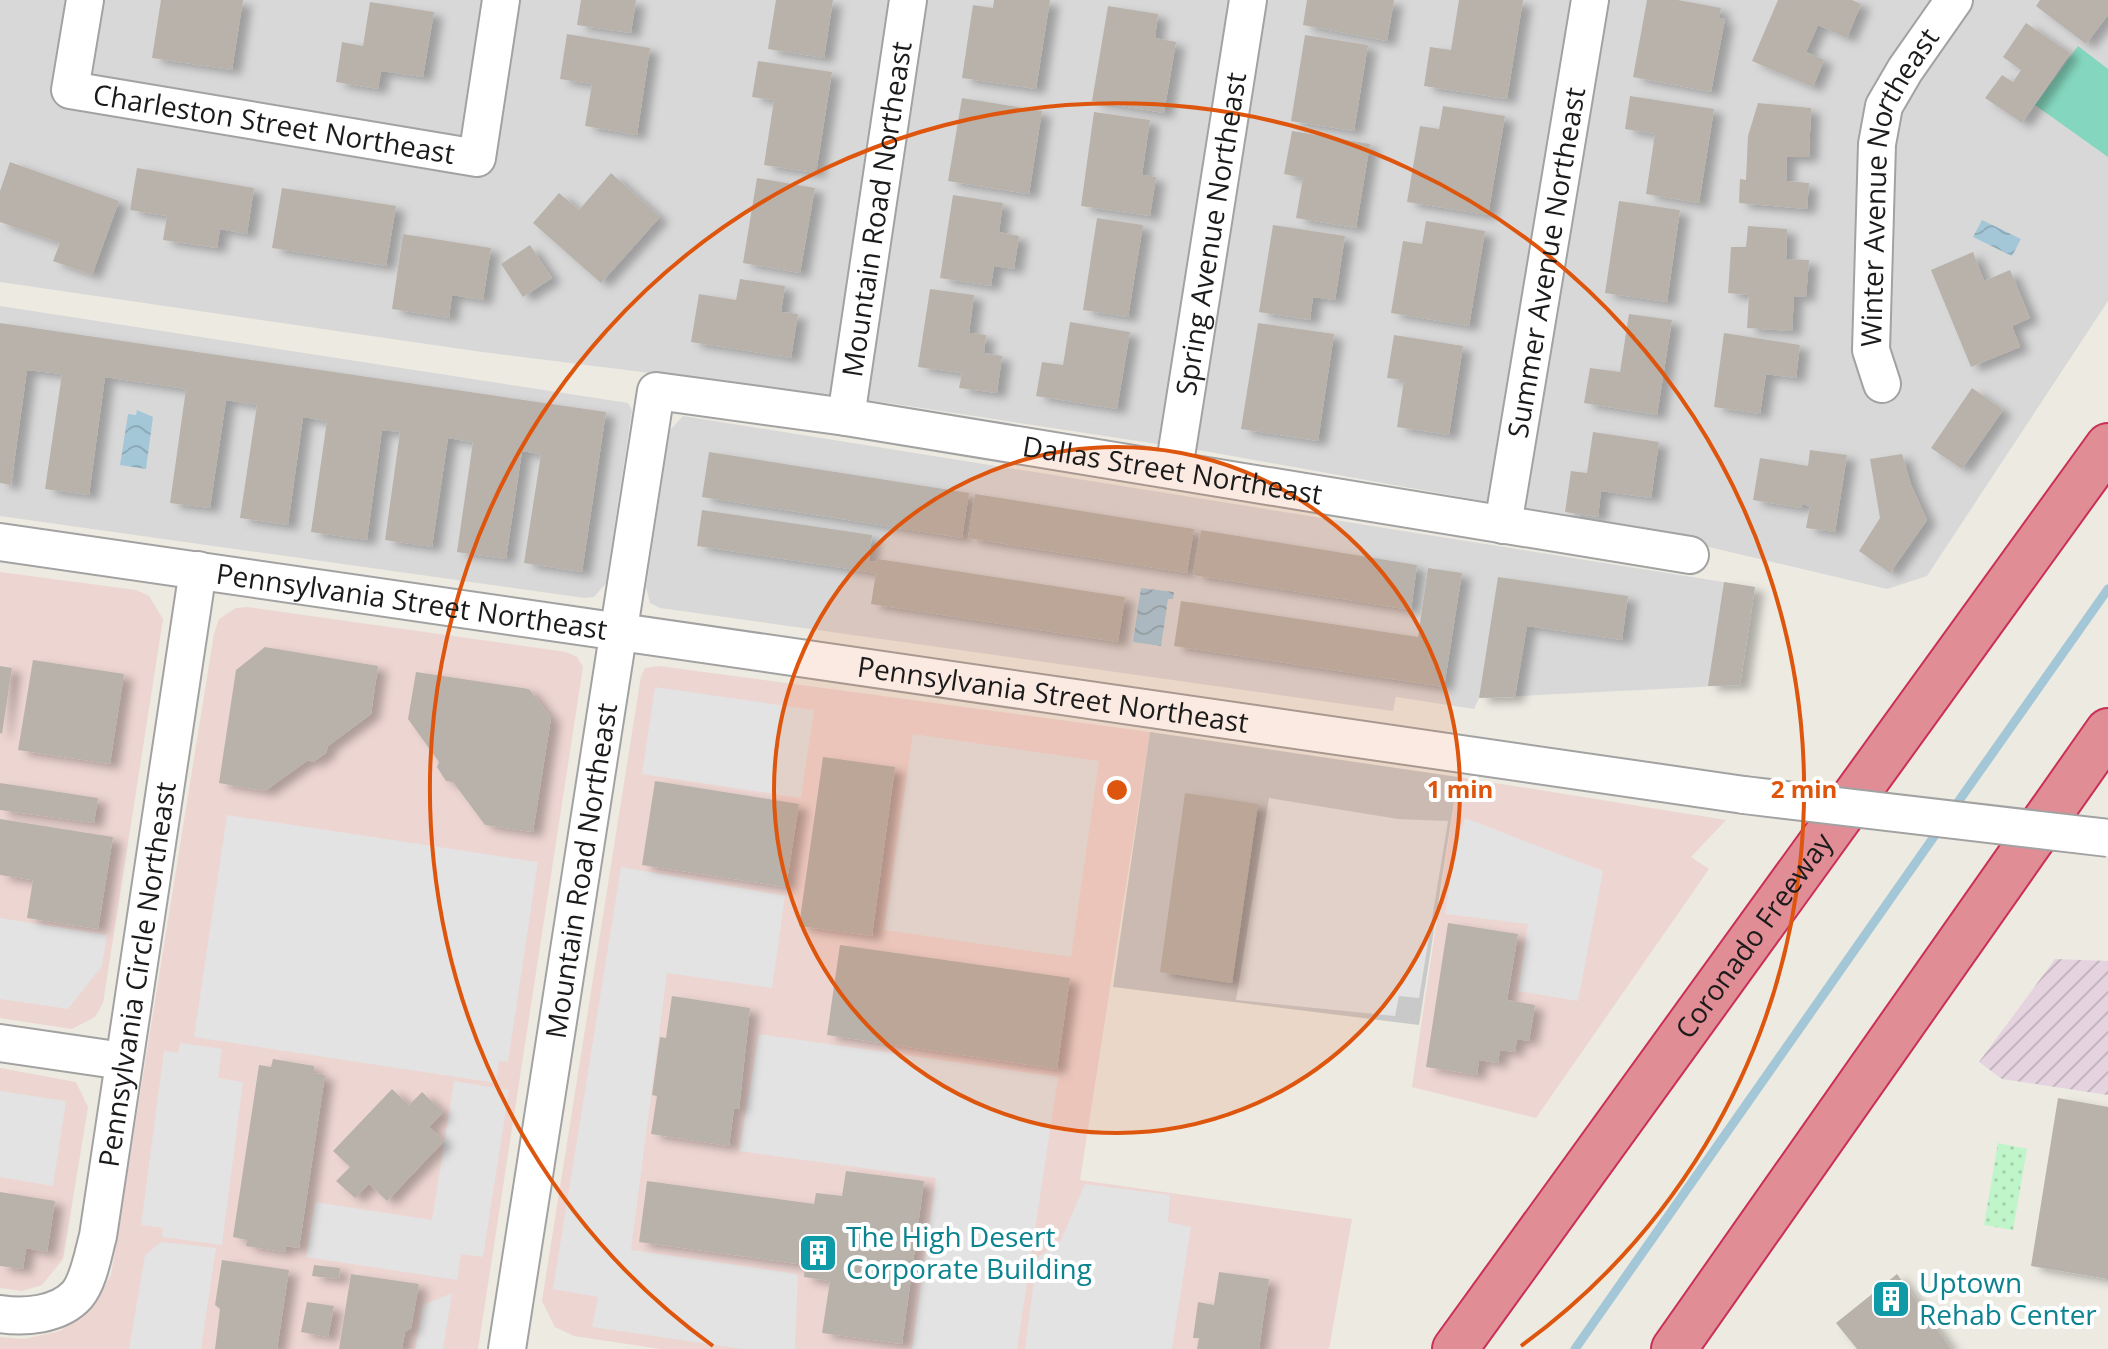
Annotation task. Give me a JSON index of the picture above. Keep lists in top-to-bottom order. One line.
{"streets":{"highway":["Coronado Freeway"],"street":["Charleston Street Northeast","Winter Avenue Northeast","Mountain Road Northeast","Spring Avenue Northeast","Summer Avenue Northeast","Dallas Street Northeast","Pennsylvania Street Northeast","Pennsylvania Circle Northeast"]},"crossings":[["Mountain Road Northeast","Dallas Street Northeast"],["Mountain Road Northeast","Pennsylvania Street Northeast"],["Spring Avenue Northeast","Dallas Street Northeast"],["Summer Avenue Northeast","Dallas Street Northeast"],["Pennsylvania Street Northeast","Pennsylvania Circle Northeast"]],"places":{"building":["The High Desert Corporate Building","Uptown Rehab Center"]},"rings":["1 min","2 min"]}
